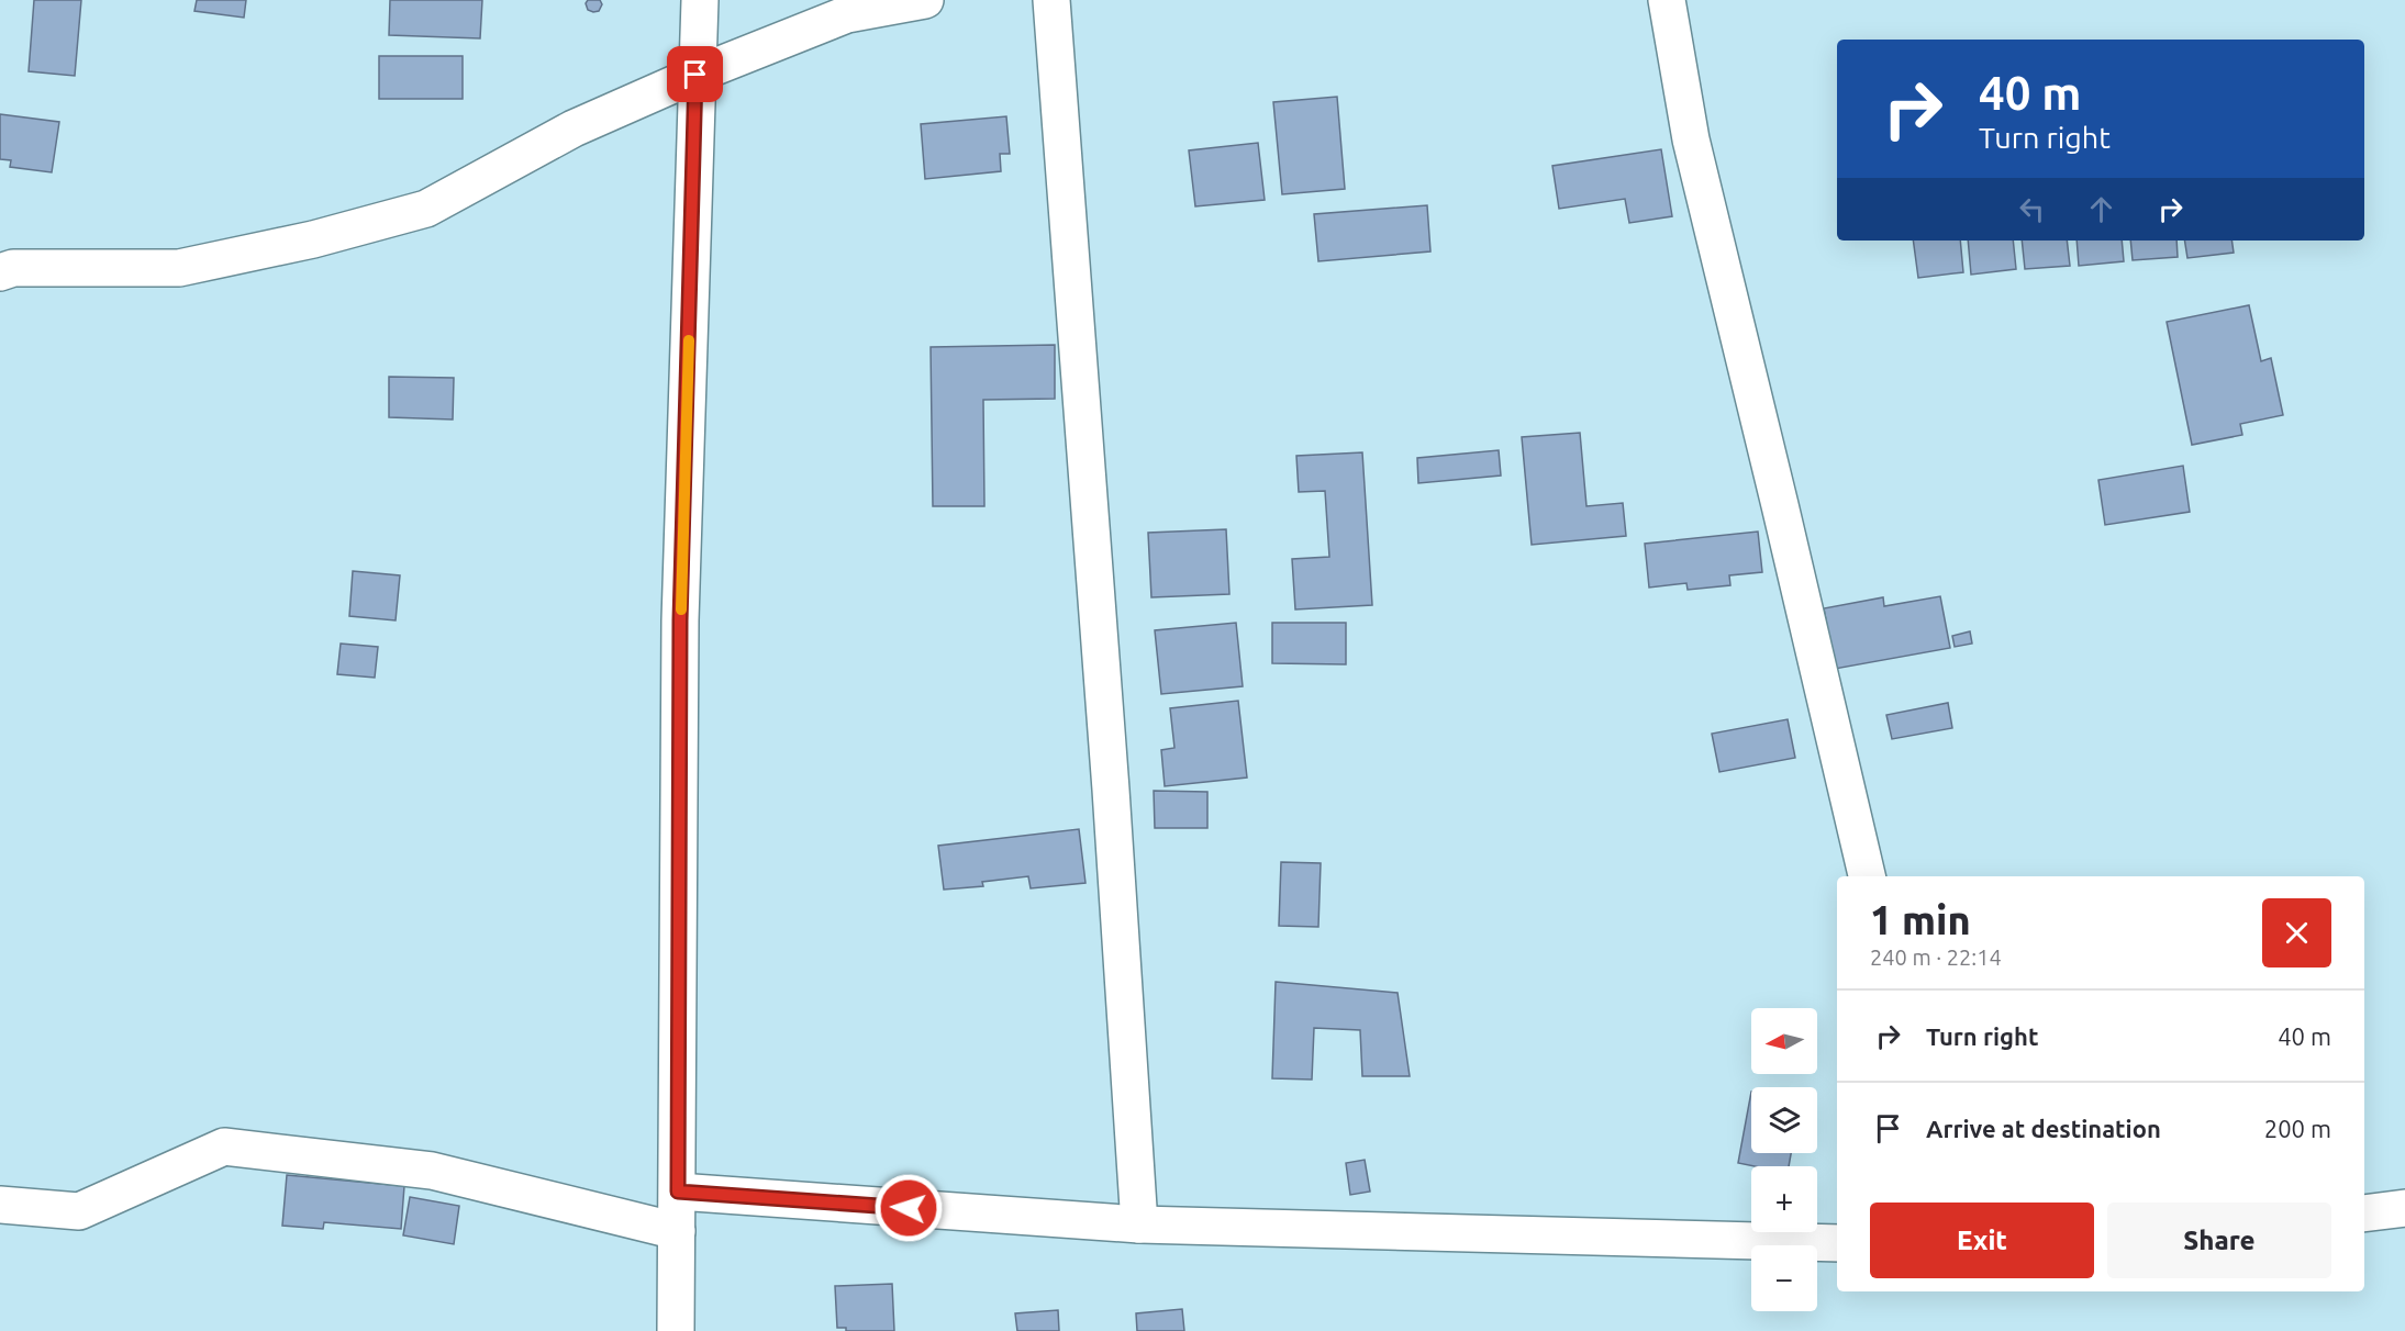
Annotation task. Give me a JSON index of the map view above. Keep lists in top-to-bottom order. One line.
{"north":"left","page":{"turn":["40 m","Turn right"],"heading":["1 min","240 m · 22:14"],"list":[{"name":"Turn right","value":"40 m"},{"name":"Arrive at destination","value":"200 m"}],"map_buttons":["+","−"],"buttons":["Exit","Share"]}}
